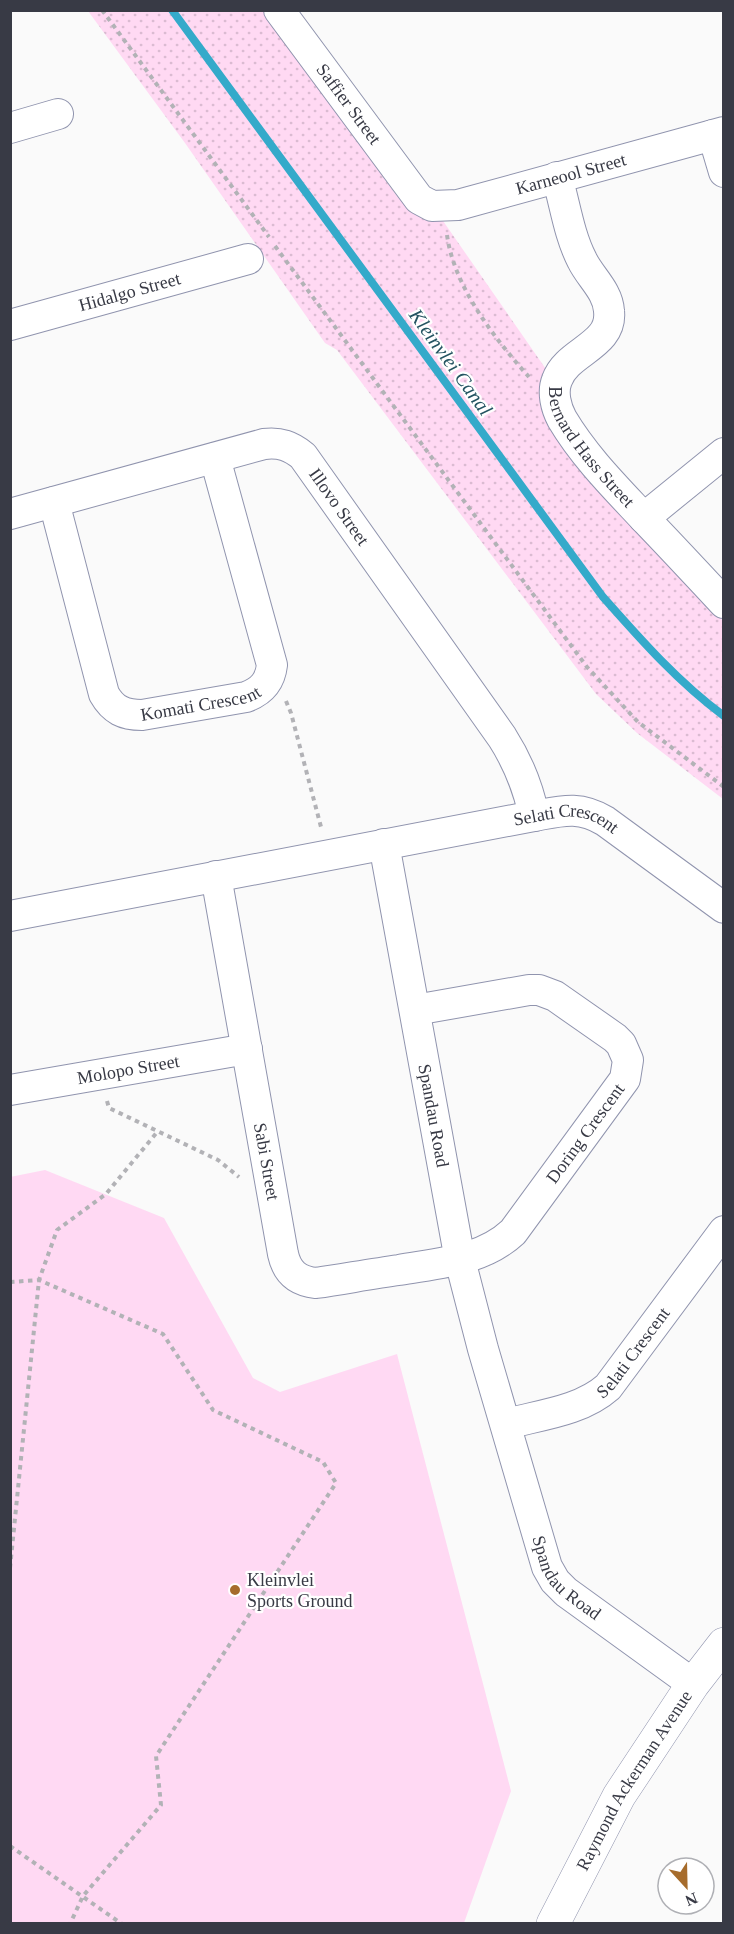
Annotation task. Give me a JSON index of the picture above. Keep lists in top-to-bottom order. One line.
{"streets":{"street":["Saffier Street","Karneool Street","Hidalgo Street","Bernard Hass Street","Illovo Street","Komati Crescent","Selati Crescent","Molopo Street","Spandau Road","Doring Crescent","Sabi Street","Raymond Ackerman Avenue"]},"crossings":[["Saffier Street","Karneool Street"],["Karneool Street","Bernard Hass Street"],["Illovo Street","Komati Crescent"],["Illovo Street","Selati Crescent"],["Selati Crescent","Spandau Road"],["Molopo Street","Sabi Street"],["Spandau Road","Doring Crescent"],["Spandau Road","Sabi Street"],["Spandau Road","Raymond Ackerman Avenue"],["Doring Crescent","Sabi Street"]],"water":["Kleinvlei Canal"],"places":["Kleinvlei Sports Ground"],"north":"bottom"}
